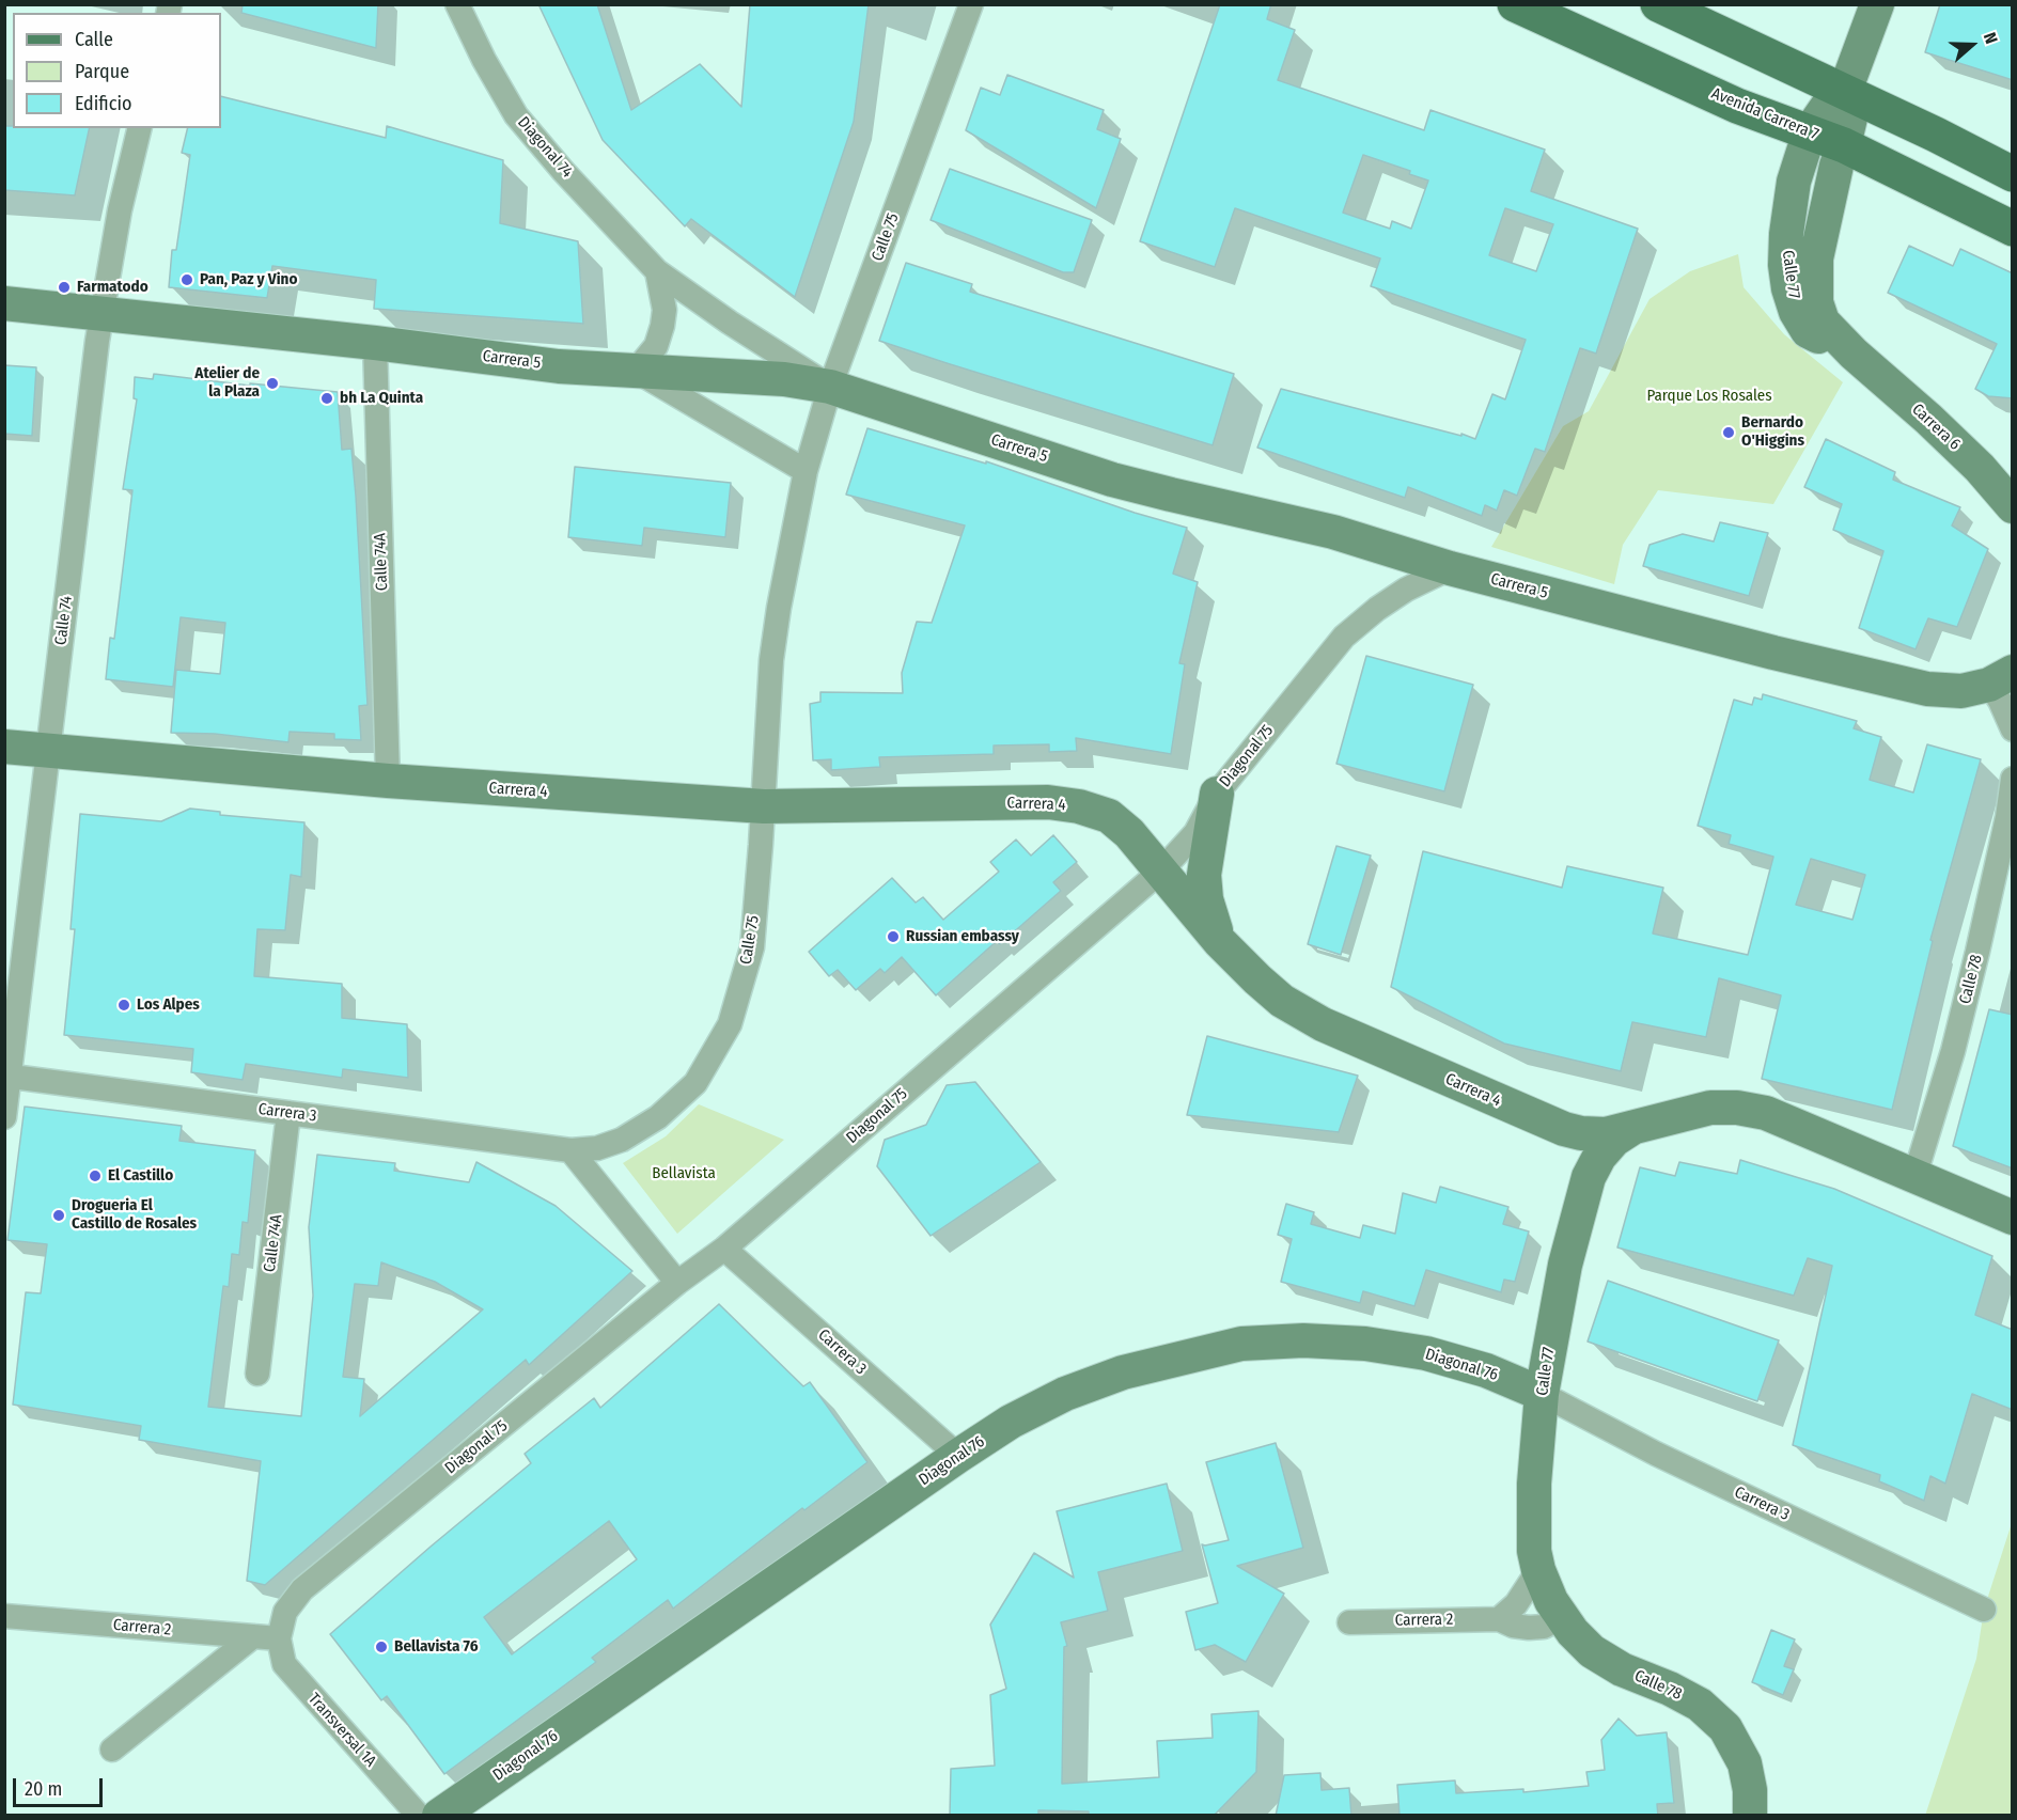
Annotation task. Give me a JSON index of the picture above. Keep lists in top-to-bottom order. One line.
{"streets":{"main road":["Avenida Carrera 7"],"street":["Diagonal 74","Calle 75","Calle 77","Carrera 5","Carrera 6","Calle 74A","Calle 74","Diagonal 75","Carrera 4","Calle 78","Carrera 3","Diagonal 76","Carrera 2","Transversal 1A"]},"crossings":[["Avenida Carrera 7","Calle 77"],["Diagonal 74","Calle 75"],["Diagonal 74","Carrera 5"],["Calle 75","Carrera 5"],["Calle 75","Carrera 4"],["Calle 75","Carrera 3"],["Calle 77","Carrera 6"],["Calle 77","Carrera 4"],["Calle 77","Calle 78"],["Calle 77","Carrera 3"],["Calle 77","Diagonal 76"],["Carrera 5","Calle 74A"],["Carrera 5","Calle 74"],["Carrera 5","Diagonal 75"],["Calle 74A","Carrera 4"],["Calle 74A","Carrera 3"],["Calle 74","Carrera 4"],["Calle 74","Carrera 3"],["Diagonal 75","Carrera 4"],["Diagonal 75","Carrera 3"],["Diagonal 75","Carrera 2"],["Diagonal 75","Transversal 1A"],["Carrera 4","Calle 78"],["Calle 78","Carrera 2"],["Carrera 3","Diagonal 76"],["Carrera 2","Transversal 1A"]],"parks":["Parque Los Rosales","Bellavista"],"places":["Pan, Paz y Vino","Farmatodo","Atelier de la Plaza","bh La Quinta","Bernardo O'Higgins","Russian embassy","Los Alpes","El Castillo","Drogueria El Castillo de Rosales","Bellavista 76"],"legend":["Calle","Parque","Edificio"],"scale_bar":"20 m","north":"right"}
